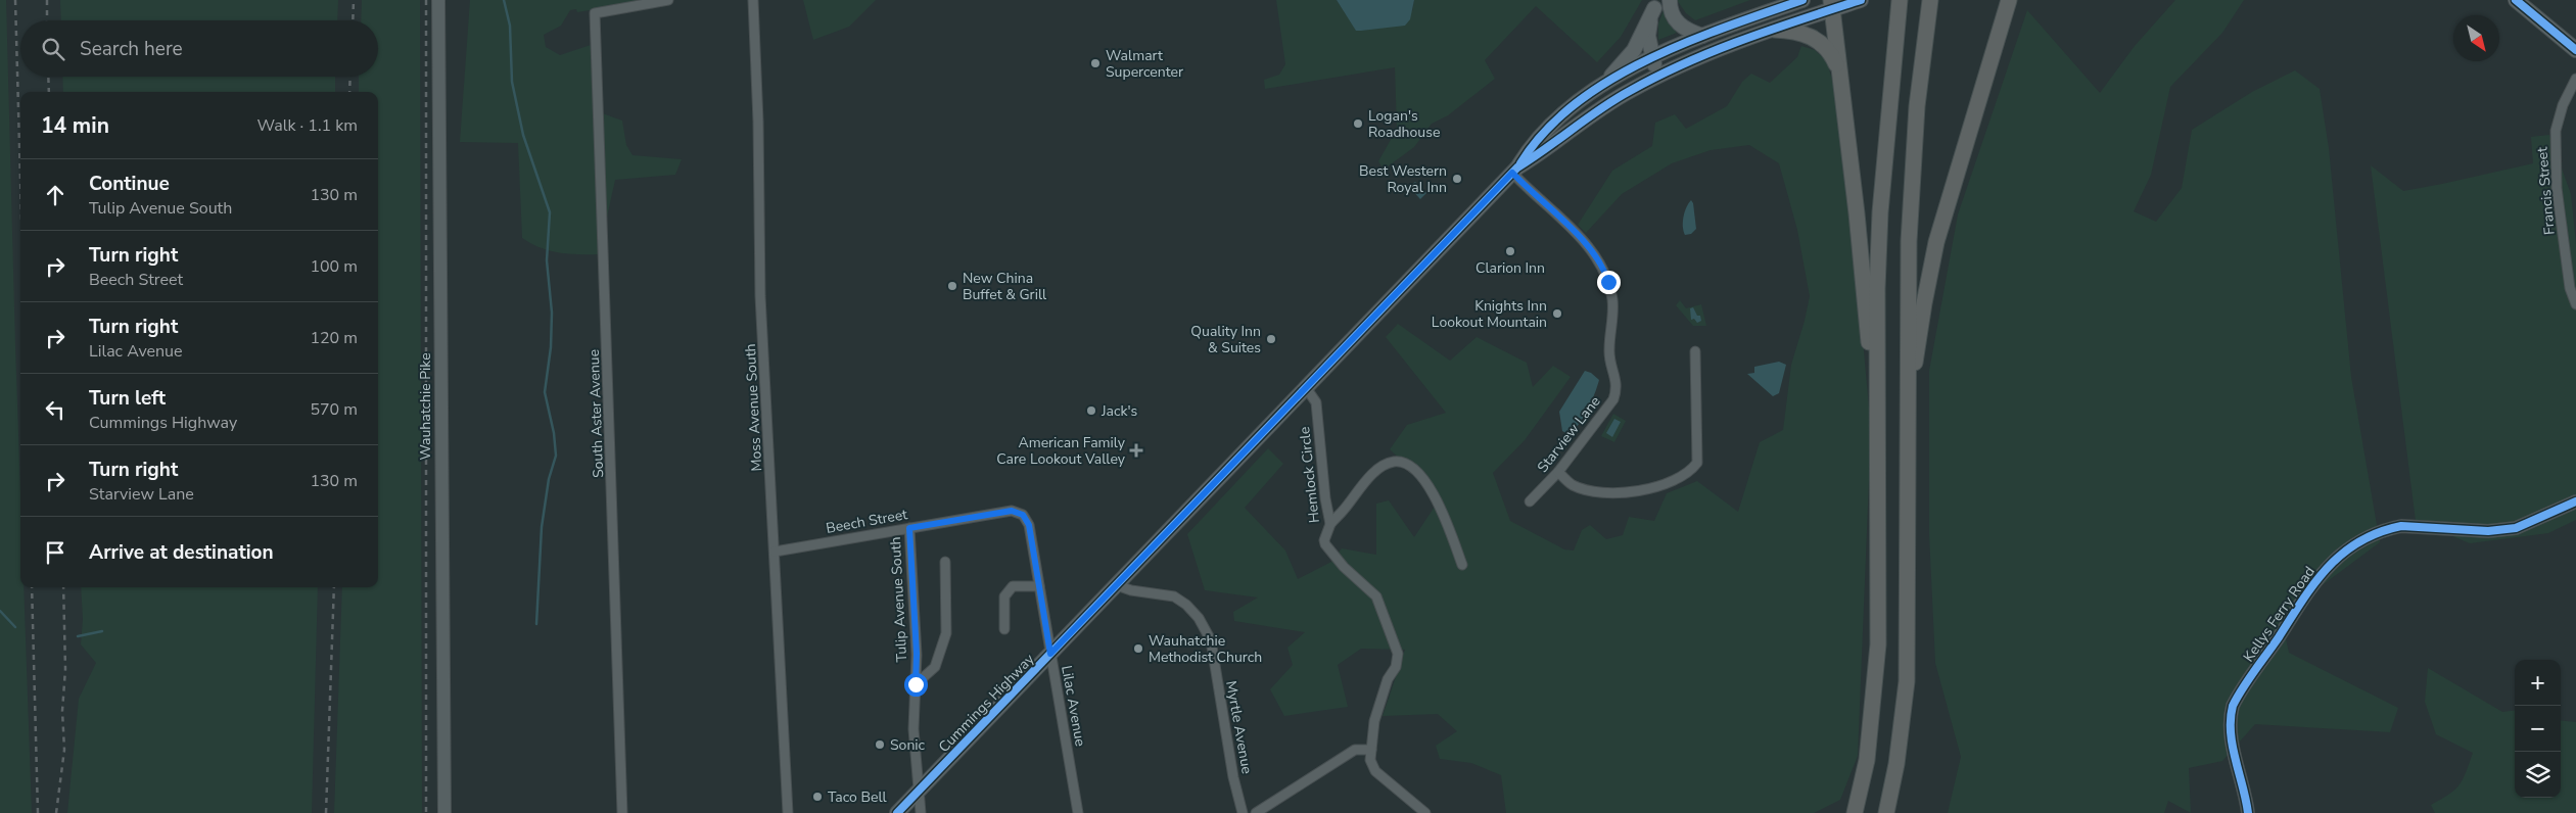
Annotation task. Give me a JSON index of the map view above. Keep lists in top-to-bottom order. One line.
{"streets":{"main road":["Cummings Highway"],"street":["Francis Street","Wauhatchie Pike","Moss Avenue South","South Aster Avenue","Starview Lane","Hemlock Circle","Beech Street","Tulip Avenue South","Kellys Ferry Road","Lilac Avenue","Myrtle Avenue"]},"crossings":[["Moss Avenue South","Beech Street"],["Starview Lane","Cummings Highway"],["Hemlock Circle","Cummings Highway"],["Beech Street","Tulip Avenue South"],["Beech Street","Lilac Avenue"],["Tulip Avenue South","Cummings Highway"],["Cummings Highway","Lilac Avenue"],["Cummings Highway","Myrtle Avenue"]],"places":{"other":["Walmart Supercenter","Logan's Roadhouse","Best Western Royal Inn","Clarion Inn","New China Buffet & Grill","Knights Inn Lookout Mountain","Quality Inn & Suites","Jack's","Wauhatchie Methodist Church","Sonic","Taco Bell"],"health":["American Family Care Lookout Valley"]},"north":"bottom right","page":{"search":"Search here","heading":["14 min","Walk · 1.1 km"],"list":[["Continue","Tulip Avenue South","130 m"],["Turn right","Beech Street","100 m"],["Turn right","Lilac Avenue","120 m"],["Turn left","Cummings Highway","570 m"],["Turn right","Starview Lane","130 m"],"Arrive at destination"],"map_buttons":["+","−"]}}
